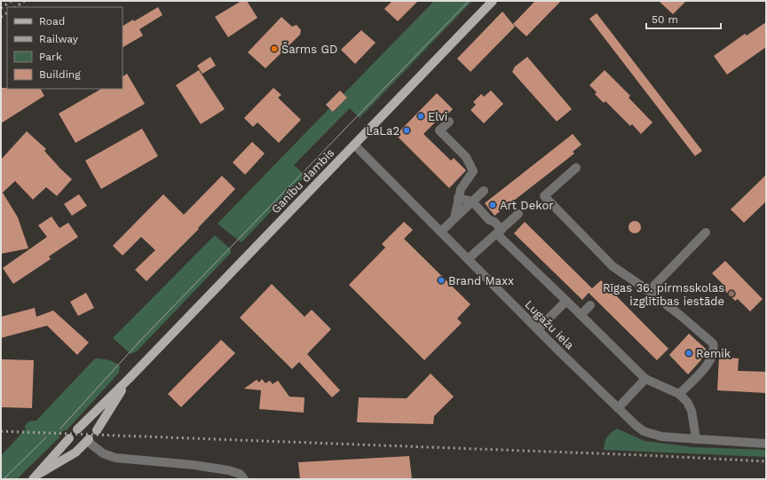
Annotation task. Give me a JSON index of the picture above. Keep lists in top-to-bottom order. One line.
{"streets":{"main road":["Ganību dambis"],"street":["Lugažu iela"]},"crossings":[["Ganību dambis","Lugažu iela"]],"places":["Šarms GD","Elvi","LaLa2","Art Dekor","Brand Maxx","Rīgas 36. pirmsskolas izglītības iestāde","Remik"],"legend":["Road","Railway","Park","Building"],"scale_bar":"50 m"}
